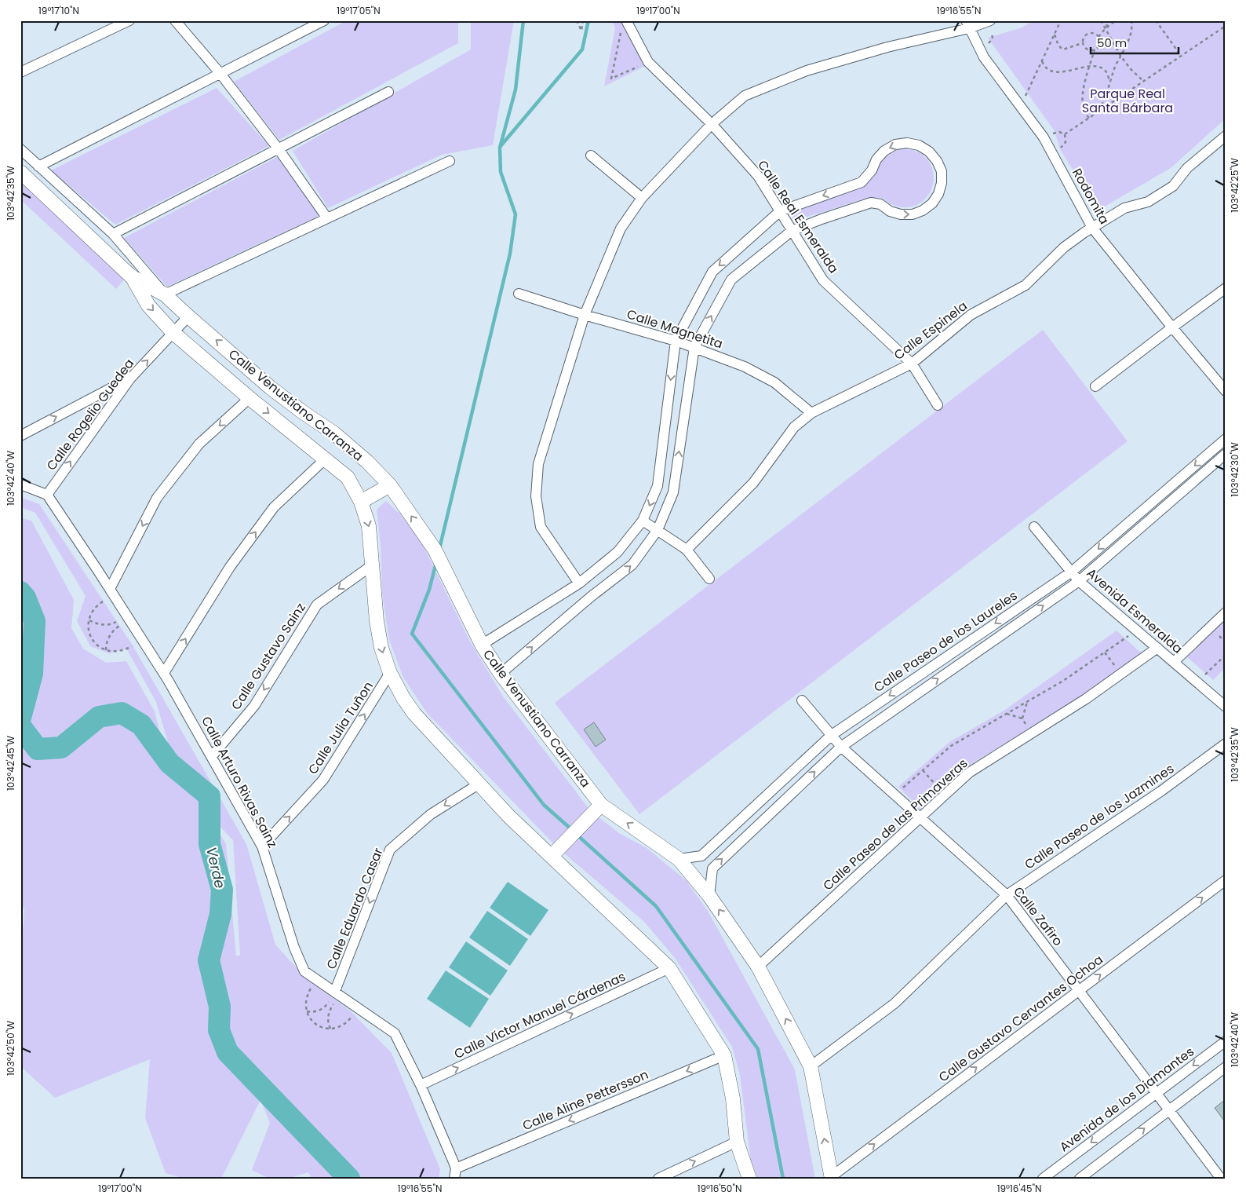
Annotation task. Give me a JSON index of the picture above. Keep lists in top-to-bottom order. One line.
{"streets":{"street":["Rodomita","Calle Real Esmeralda","Calle Magnetita","Calle Espinela","Calle Venustiano Carranza","Calle Rogelio Guedea","Avenida Esmeralda","Calle Paseo de los Laureles","Calle Gustavo Sainz","Calle Julia Tuñon","Calle Arturo Rivas Sainz","Calle Paseo de los Jazmines","Calle Paseo de las Primaveras","Calle Eduardo Casar","Calle Zafiro","Calle Víctor Manuel Cárdenas","Calle Gustavo Cervantes Ochoa","Avenida de los Diamantes","Calle Aline Pettersson"]},"crossings":[["Rodomita","Calle Espinela"],["Calle Real Esmeralda","Calle Espinela"],["Calle Magnetita","Calle Espinela"],["Calle Venustiano Carranza","Calle Rogelio Guedea"],["Calle Venustiano Carranza","Calle Paseo de los Laureles"],["Calle Venustiano Carranza","Calle Gustavo Sainz"],["Calle Venustiano Carranza","Calle Julia Tuñon"],["Calle Venustiano Carranza","Calle Paseo de los Jazmines"],["Calle Venustiano Carranza","Calle Paseo de las Primaveras"],["Calle Venustiano Carranza","Calle Eduardo Casar"],["Calle Venustiano Carranza","Calle Víctor Manuel Cárdenas"],["Calle Venustiano Carranza","Calle Gustavo Cervantes Ochoa"],["Calle Venustiano Carranza","Calle Aline Pettersson"],["Calle Rogelio Guedea","Calle Arturo Rivas Sainz"],["Avenida Esmeralda","Calle Paseo de los Laureles"],["Avenida Esmeralda","Calle Paseo de las Primaveras"],["Calle Paseo de los Laureles","Calle Zafiro"],["Calle Gustavo Sainz","Calle Arturo Rivas Sainz"],["Calle Julia Tuñon","Calle Arturo Rivas Sainz"],["Calle Arturo Rivas Sainz","Calle Eduardo Casar"],["Calle Arturo Rivas Sainz","Calle Víctor Manuel Cárdenas"],["Calle Arturo Rivas Sainz","Calle Aline Pettersson"],["Calle Paseo de los Jazmines","Calle Zafiro"],["Calle Paseo de las Primaveras","Calle Zafiro"],["Calle Zafiro","Calle Gustavo Cervantes Ochoa"],["Calle Zafiro","Avenida de los Diamantes"]],"one_way":["Calle Gustavo Sainz","Calle Julia Tuñon","Calle Eduardo Casar","Calle Víctor Manuel Cárdenas","Calle Gustavo Cervantes Ochoa","Calle Aline Pettersson"],"water":["Verde"],"parks":["Parque Real Santa Bárbara"],"scale_bar":"50 m","coordinates":["19°17'10\"N","19°17'05\"N","19°17'00\"N","19°16'55\"N","103°42'25\"W","103°42'35\"W","103°42'30\"W","103°42'40\"W","103°42'45\"W","103°42'50\"W","19°16'50\"N","19°16'45\"N"]}
